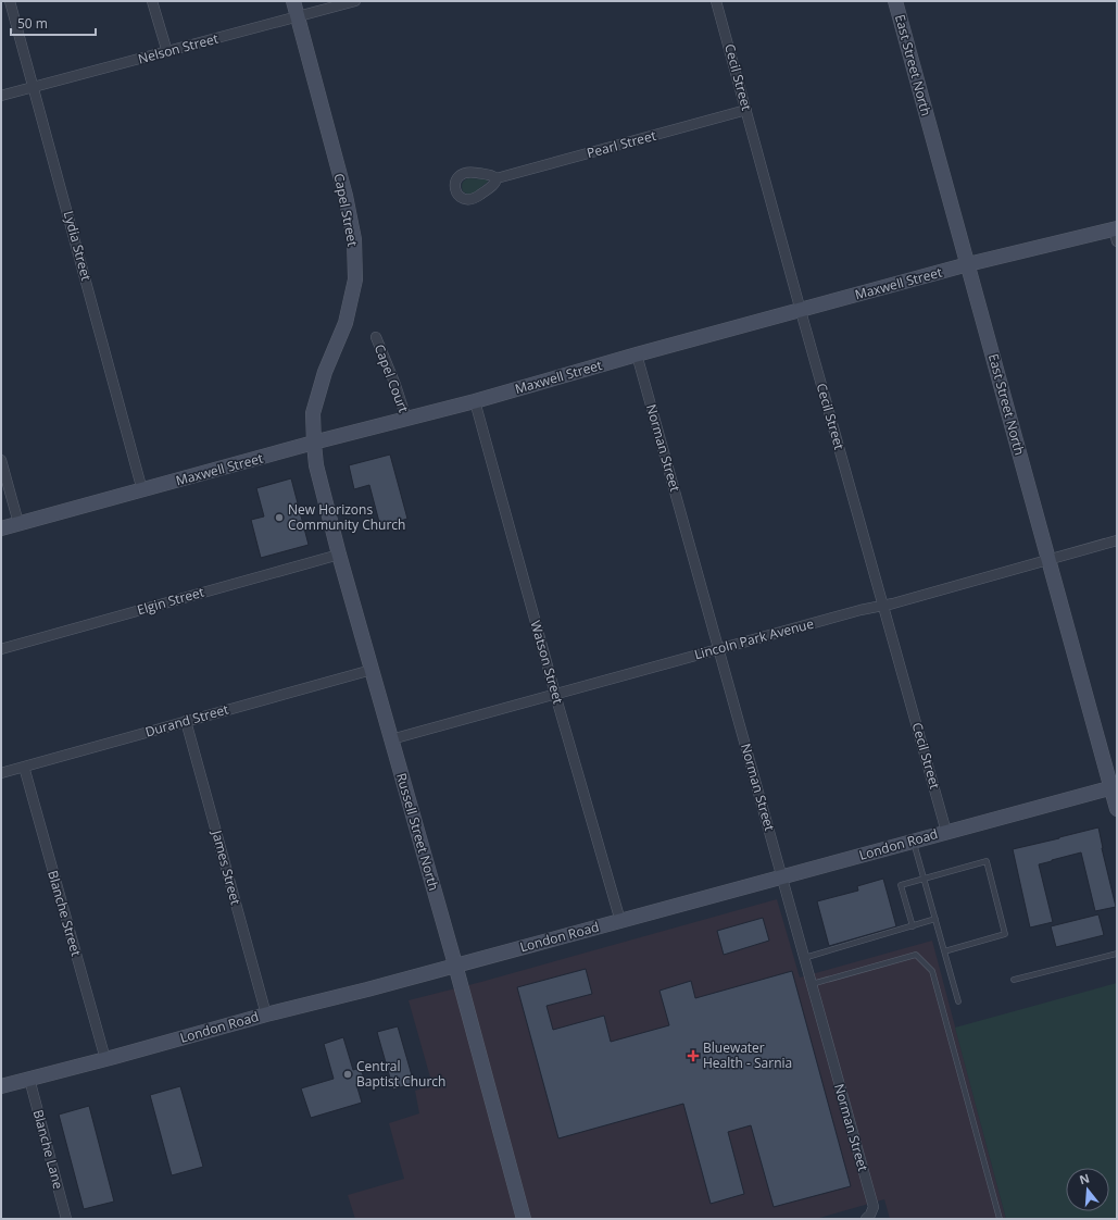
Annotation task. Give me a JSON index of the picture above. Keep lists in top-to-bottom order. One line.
{"streets":{"street":["Nelson Street","East Street North","Cecil Street","Pearl Street","Capel Street","Lydia Street","Maxwell Street","Capel Court","Norman Street","Elgin Street","Lincoln Park Avenue","Watson Street","Durand Street","Russell Street North","London Road","James Street","Blanche Street","Blanche Lane"]},"crossings":[["Nelson Street","Capel Street"],["Nelson Street","Lydia Street"],["East Street North","Maxwell Street"],["East Street North","Lincoln Park Avenue"],["East Street North","London Road"],["Cecil Street","Pearl Street"],["Cecil Street","Maxwell Street"],["Cecil Street","Lincoln Park Avenue"],["Cecil Street","London Road"],["Capel Street","Maxwell Street"],["Capel Street","Russell Street North"],["Lydia Street","Maxwell Street"],["Maxwell Street","Capel Court"],["Maxwell Street","Norman Street"],["Maxwell Street","Watson Street"],["Maxwell Street","Russell Street North"],["Norman Street","Lincoln Park Avenue"],["Norman Street","London Road"],["Elgin Street","Russell Street North"],["Lincoln Park Avenue","Watson Street"],["Lincoln Park Avenue","Russell Street North"],["Watson Street","London Road"],["Durand Street","Russell Street North"],["Durand Street","James Street"],["Durand Street","Blanche Street"],["Russell Street North","London Road"],["London Road","James Street"],["London Road","Blanche Street"],["London Road","Blanche Lane"]],"places":{"other":["New Horizons Community Church","Central Baptist Church"],"health":["Bluewater Health - Sarnia"]},"scale_bar":"50 m","north":"top"}
